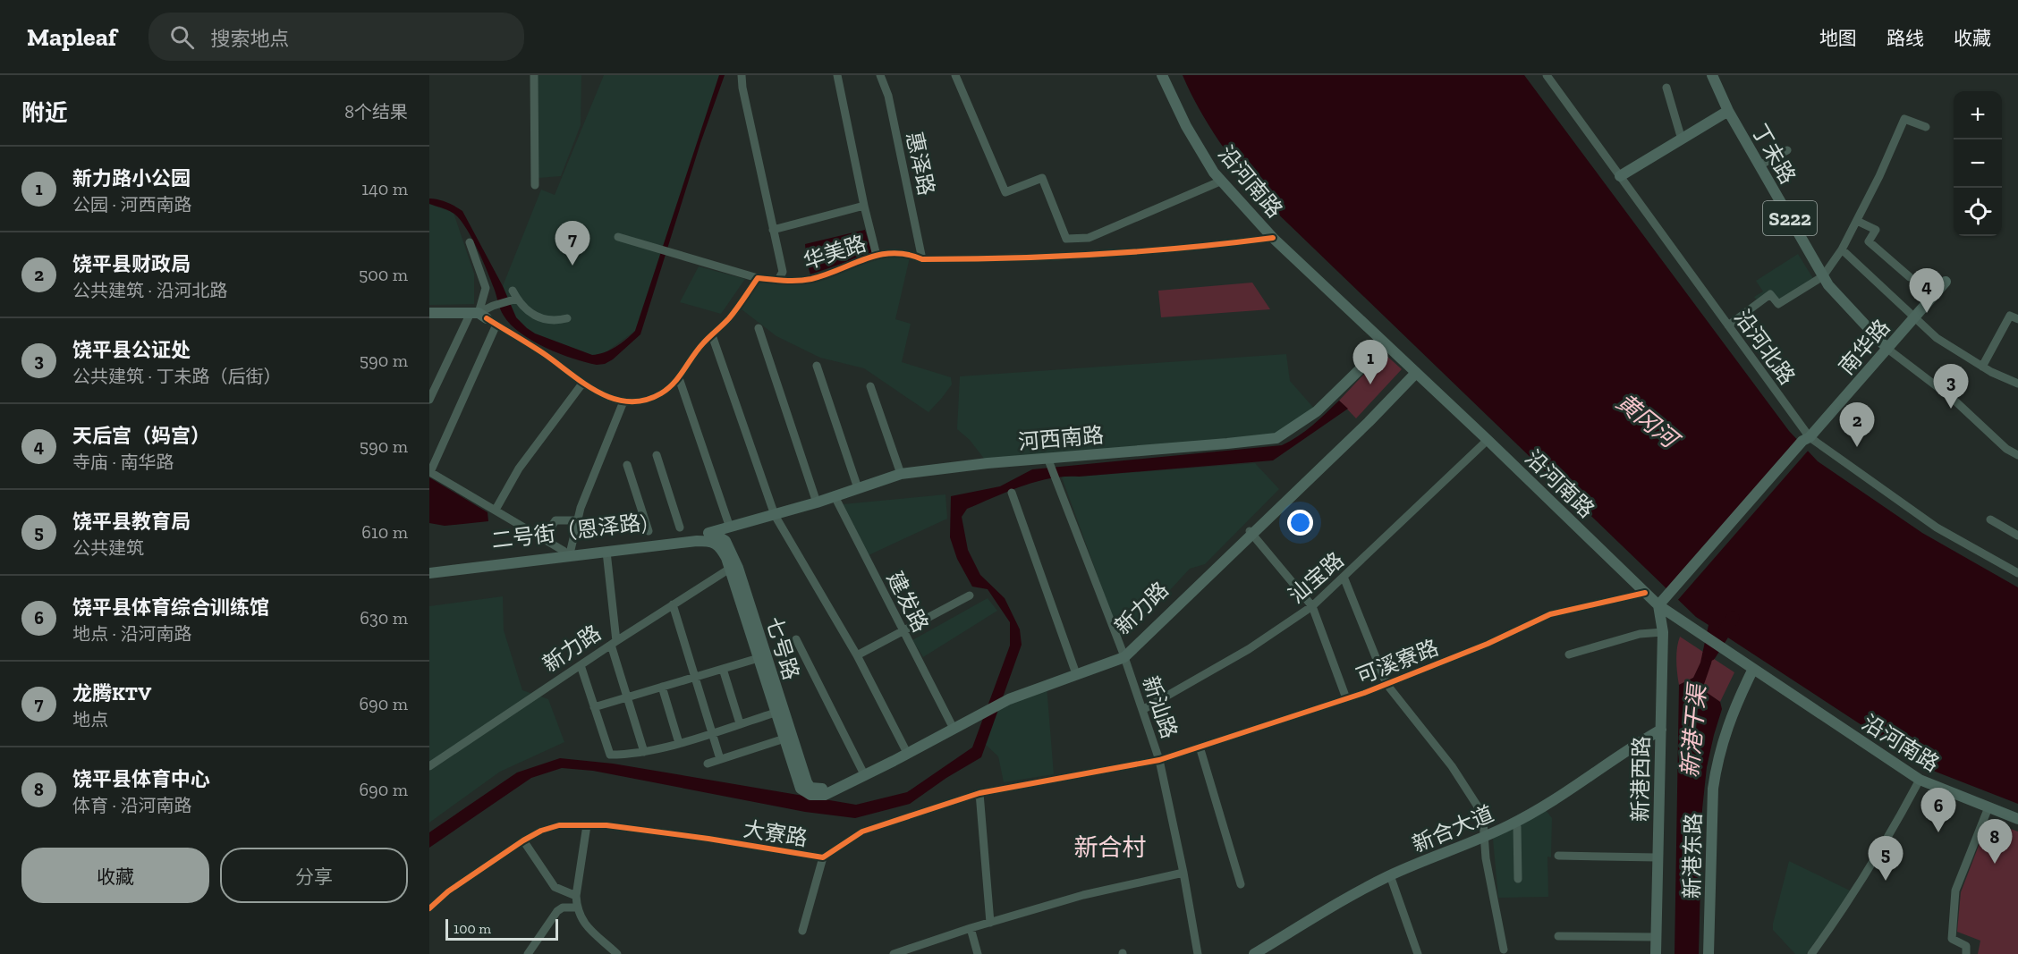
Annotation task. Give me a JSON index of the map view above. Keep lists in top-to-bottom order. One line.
{"streets":{"main road":["丁未路","沿河南路","S222","南华路","河西南路","二号街（恩泽路)","新力路","七号路","新港西路","新合大道","新港东路"],"street":["惠泽路","华美路","沿河北路","汕宝路","建发路","可溪寮路","新汕路","大寮路"]},"crossings":[["丁未路","南华路"],["惠泽路","华美路"],["沿河南路","华美路"],["沿河南路","南华路"],["沿河南路","河西南路"],["沿河南路","汕宝路"],["沿河南路","新力路"],["沿河南路","可溪寮路"],["沿河南路","新港西路"],["沿河南路","新港东路"],["沿河北路","南华路"],["南华路","新港西路"],["河西南路","二号街（恩泽路)"],["河西南路","建发路"],["河西南路","七号路"],["河西南路","新汕路"],["二号街（恩泽路)","七号路"],["汕宝路","新汕路"],["建发路","新力路"],["新力路","七号路"],["新力路","新汕路"],["可溪寮路","新汕路"],["可溪寮路","大寮路"],["新汕路","大寮路"],["新港西路","新合大道"]],"districts":["新合村"],"water":["黄冈河","新港干渠"],"scale_bar":"100 m","page":{"header":"Mapleaf","search":"搜索地点","nav":["地图","路线","收藏"],"heading":["附近","8个结果"],"map_buttons":["+","−"],"list":[{"mark":"1","name":"新力路小公园","note":"公园 · 河西南路","value":"140 m"},{"mark":"2","name":"饶平县财政局","note":"公共建筑 · 沿河北路","value":"500 m"},{"mark":"3","name":"饶平县公证处","note":"公共建筑 · 丁未路（后街）","value":"590 m"},{"mark":"4","name":"天后宫（妈宫）","note":"寺庙 · 南华路","value":"590 m"},{"mark":"5","name":"饶平县教育局","note":"公共建筑","value":"610 m"},{"mark":"6","name":"饶平县体育综合训练馆","note":"地点 · 沿河南路","value":"630 m"},{"mark":"7","name":"龙腾KTV","note":"地点","value":"690 m"},{"mark":"8","name":"饶平县体育中心","note":"体育 · 沿河南路","value":"690 m"}],"pins":["7","4","1","3","2","6","8","5"],"buttons":["收藏","分享"],"scale":"100 m"}}
